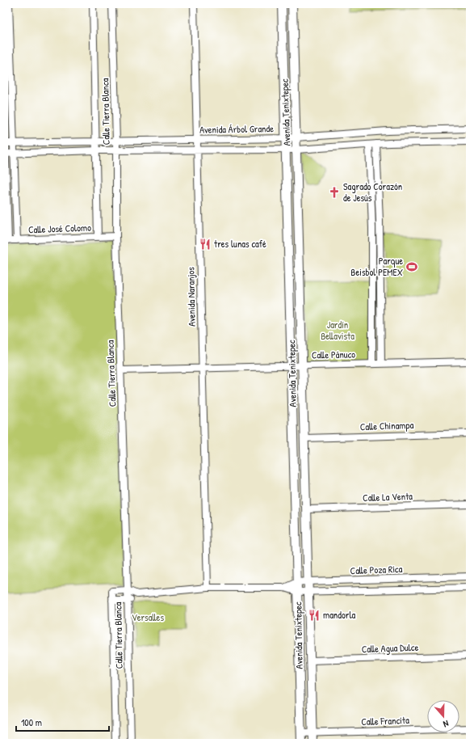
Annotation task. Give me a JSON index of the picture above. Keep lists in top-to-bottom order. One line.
{"streets":{"main road":["Avenida Tenixtepec"],"street":["Calle Tierra Blanca","Avenida Árbol Grande","Calle José Colomo","Avenida Naranjos","Calle Pánuco","Calle Chinampa","Calle La Venta","Calle Poza Rica","Calle Agua Dulce","Calle Francita"]},"crossings":[["Calle Tierra Blanca","Avenida Árbol Grande"],["Calle Tierra Blanca","Calle José Colomo"],["Calle Tierra Blanca","Calle Pánuco"],["Calle Tierra Blanca","Calle Poza Rica"],["Avenida Tenixtepec","Avenida Árbol Grande"],["Avenida Tenixtepec","Calle Pánuco"],["Avenida Tenixtepec","Calle Chinampa"],["Avenida Tenixtepec","Calle La Venta"],["Avenida Tenixtepec","Calle Poza Rica"],["Avenida Tenixtepec","Calle Agua Dulce"],["Avenida Tenixtepec","Calle Francita"],["Avenida Árbol Grande","Avenida Naranjos"],["Avenida Naranjos","Calle Pánuco"],["Avenida Naranjos","Calle Poza Rica"]],"parks":["Jardín Bellavista","Versalles"],"places":{"church":["Sagrado Corazón de Jesús"],"restaurant":["tres lunas café","mandorla"],"sports":["Parque Beisbol PEMEX"]},"scale_bar":"100 m","north":"bottom"}
